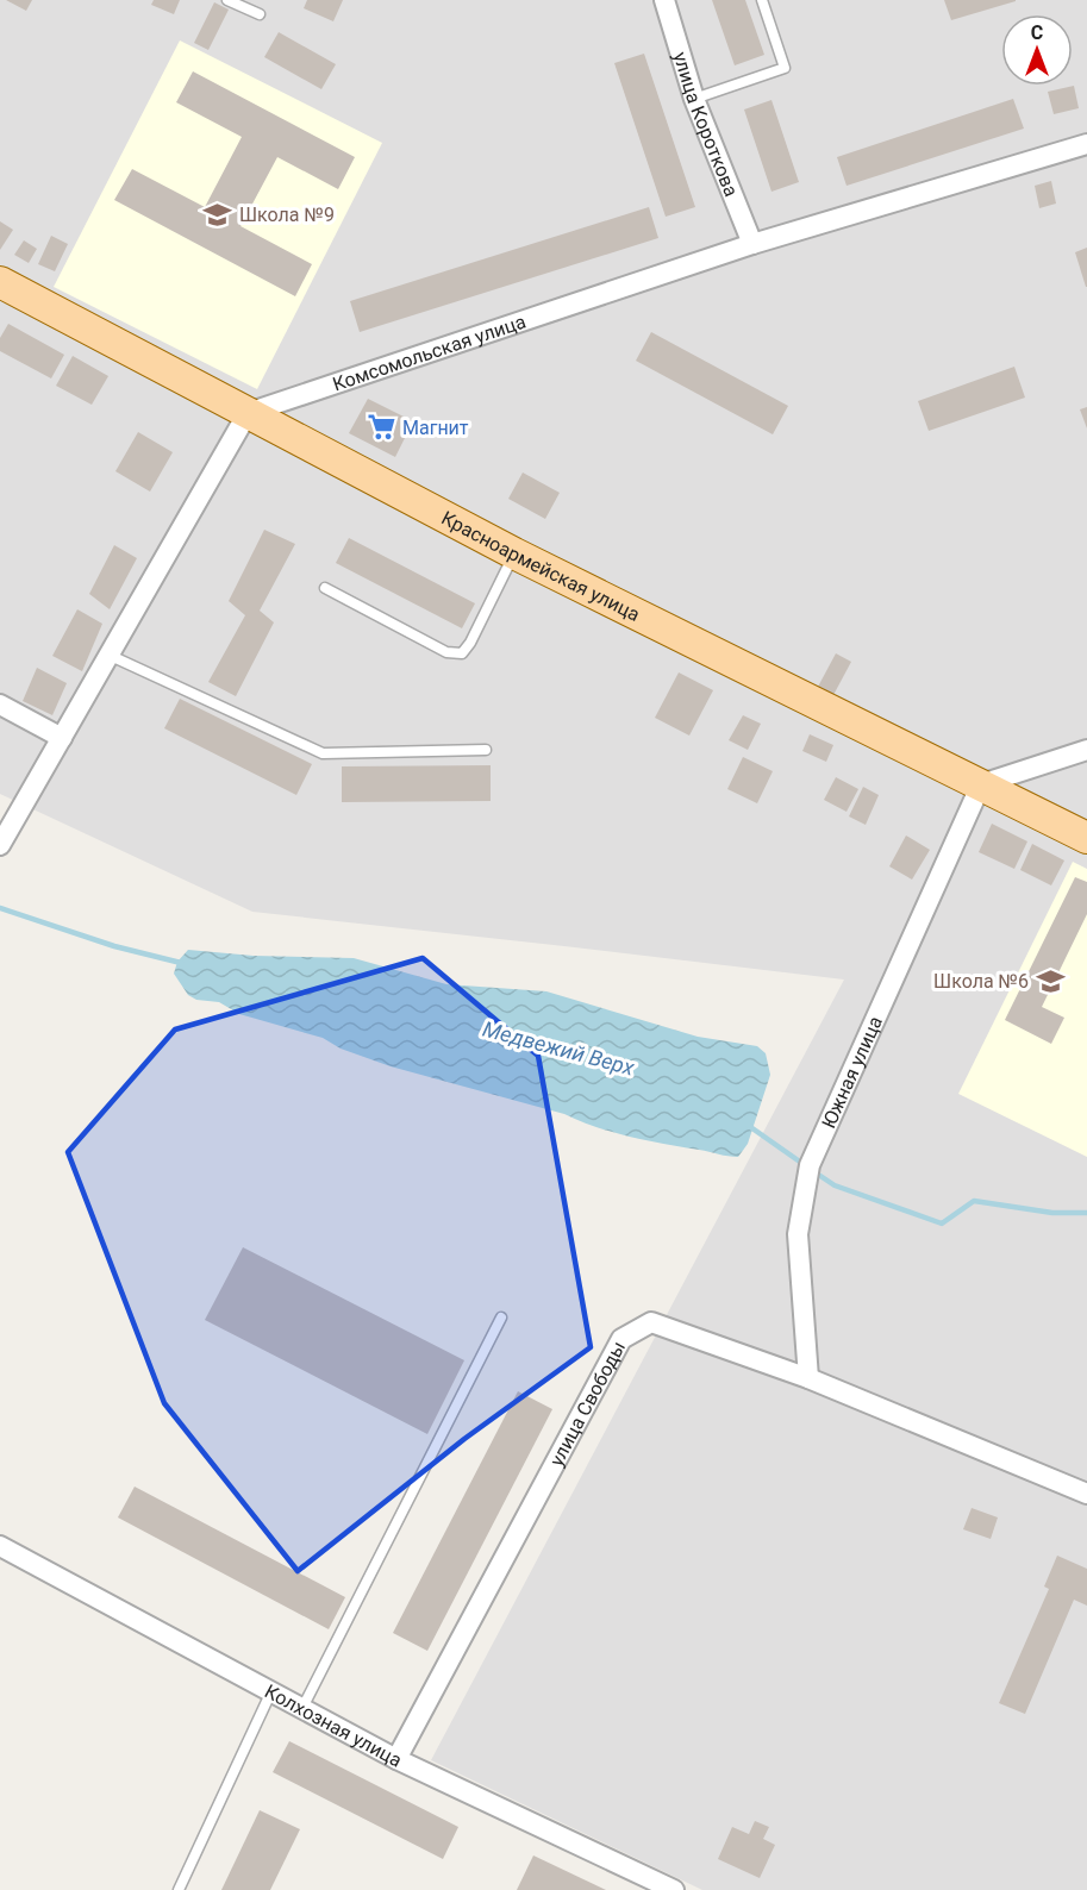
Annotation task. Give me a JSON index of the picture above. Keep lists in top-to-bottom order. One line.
{"streets":{"main road":["Красноармейская улица"],"street":["улица Короткова","Комсомольская улица","Южная улица","улица Свободы","Колхозная улица"]},"crossings":[["улица Короткова","Комсомольская улица"],["Комсомольская улица","Красноармейская улица"],["Красноармейская улица","Южная улица"],["Южная улица","улица Свободы"],["улица Свободы","Колхозная улица"]],"water":["Медвежий Верх"],"places":{"school or university":["Школа №9","Школа №6"],"supermarket":["Магнит"]},"north":"top"}
